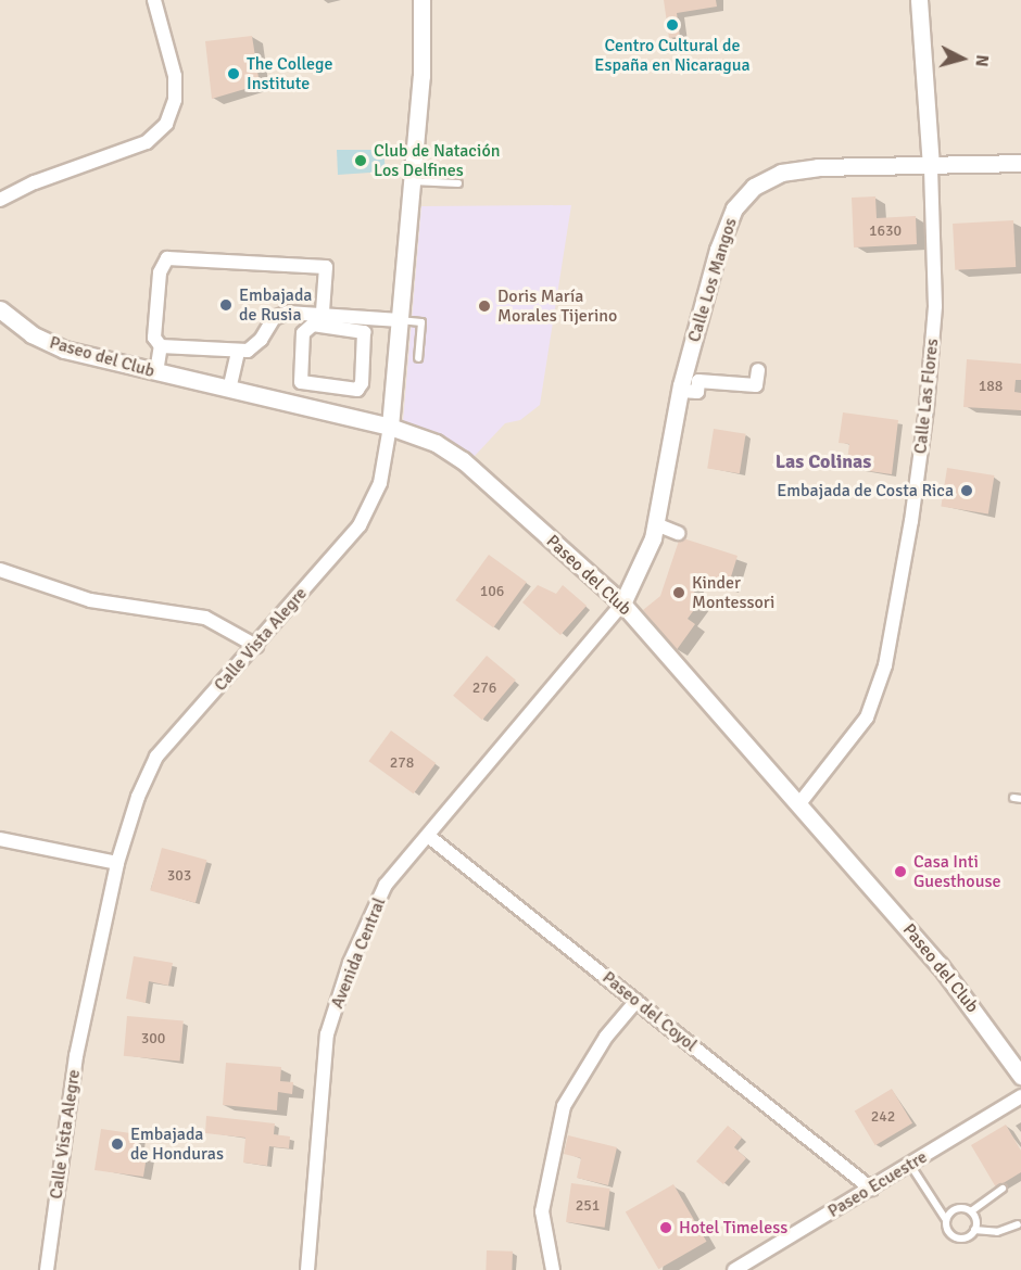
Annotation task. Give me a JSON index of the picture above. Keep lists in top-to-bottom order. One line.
{"streets":{"street":["Calle Los Mangos","Paseo del Club","Calle Las Flores","Calle Vista Alegre","Avenida Central","Paseo del Coyol","Paseo Ecuestre"]},"crossings":[["Calle Los Mangos","Paseo del Club"],["Calle Los Mangos","Calle Las Flores"],["Calle Los Mangos","Avenida Central"],["Paseo del Club","Calle Las Flores"],["Paseo del Club","Calle Vista Alegre"],["Paseo del Club","Avenida Central"],["Avenida Central","Paseo del Coyol"],["Paseo del Coyol","Paseo Ecuestre"]],"districts":["Las Colinas"],"places":["Centro Cultural de España en Nicaragua","The College Institute","Club de Natación Los Delfines","Embajada de Rusia","Doris María Morales Tijerino","Embajada de Costa Rica","Kinder Montessori","Casa Inti Guesthouse","Embajada de Honduras","Hotel Timeless"],"house_numbers":["1630","188","106","276","278","303","300","242","251"],"north":"right"}
